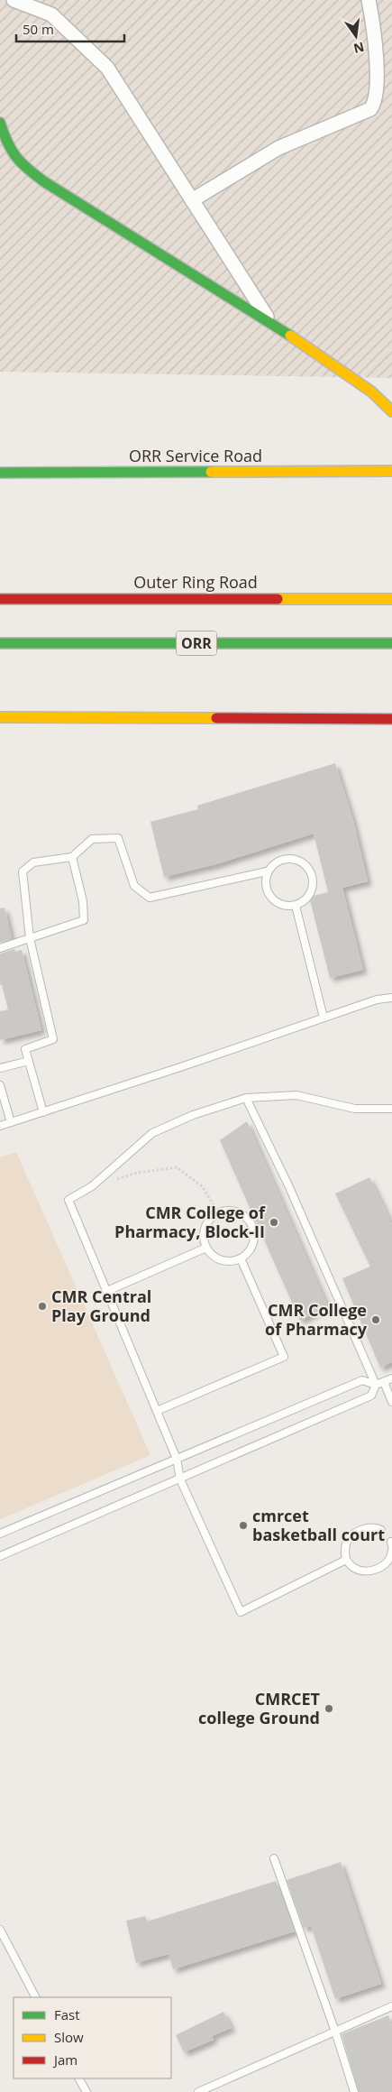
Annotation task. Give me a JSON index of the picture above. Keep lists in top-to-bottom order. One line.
{"streets":{"main road":["ORR Service Road","Outer Ring Road","ORR"]},"places":["CMR College of Pharmacy, Block-II","CMR Central Play Ground","CMR College of Pharmacy","cmrcet basketball court","CMRCET college Ground"],"legend":["Fast","Slow","Jam"],"scale_bar":"50 m","north":"bottom"}
